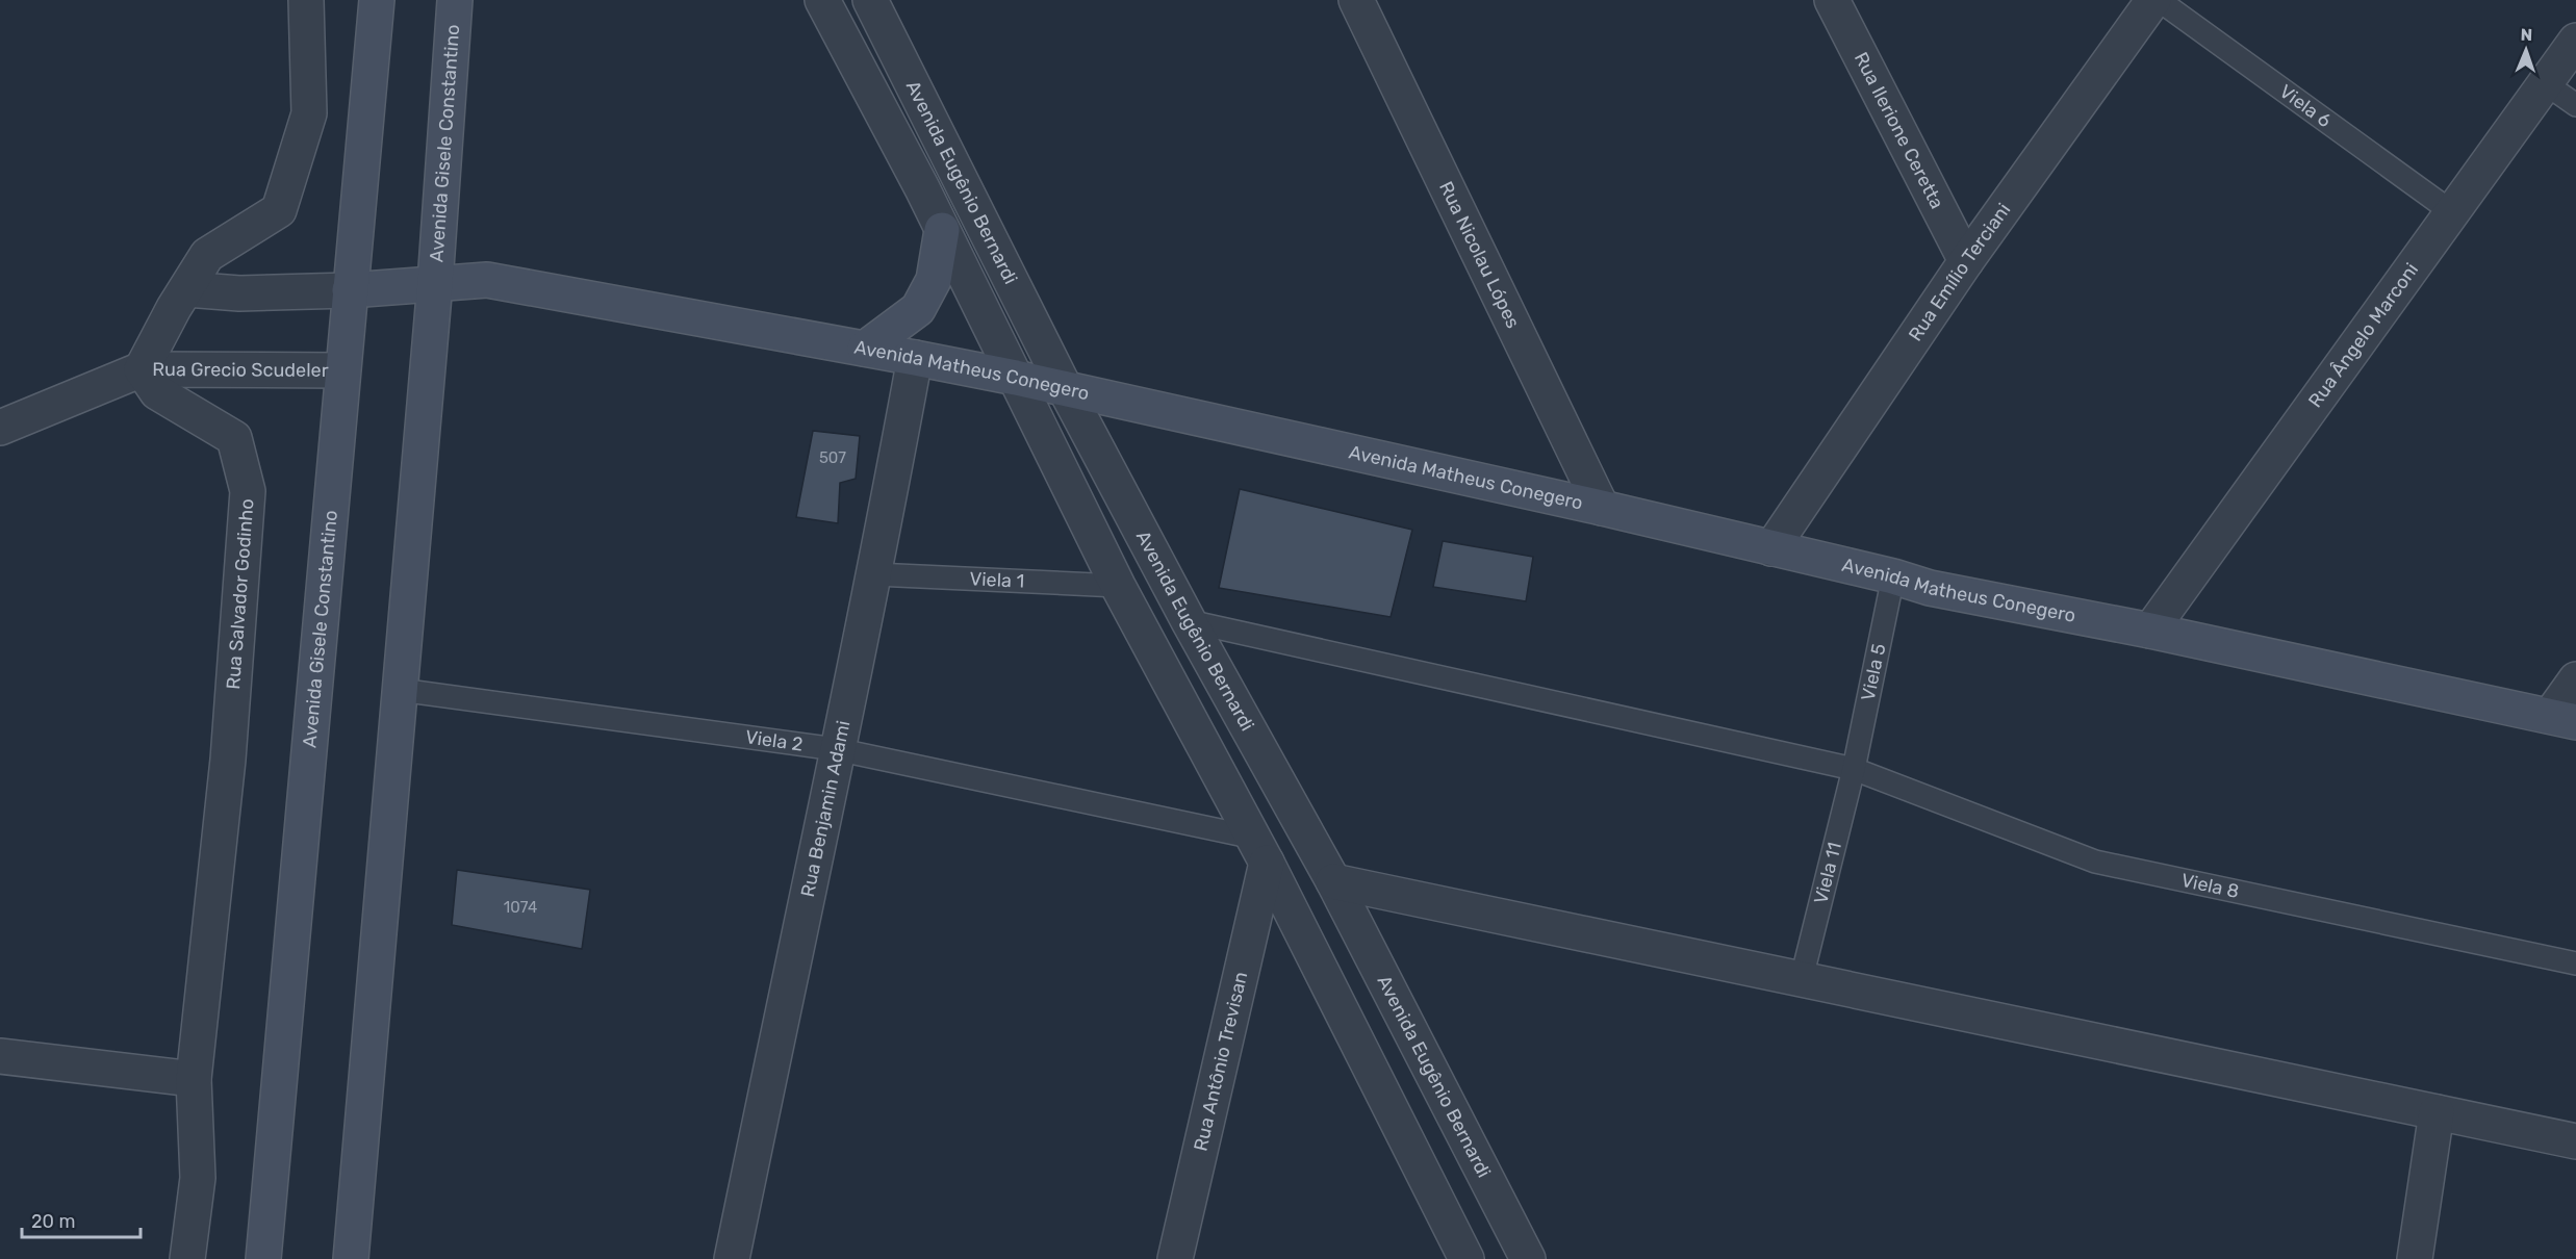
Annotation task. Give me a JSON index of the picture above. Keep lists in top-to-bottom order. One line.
{"streets":{"main road":["Avenida Gisele Constantino","Avenida Matheus Conegero"],"street":["Rua Ilerione Ceretta","Avenida Eugênio Bernardi","Rua Nicolau Lópes","Rua Emílio Terciani","Rua Ângelo Marconi","Rua Grecio Scudeler","Rua Salvador Godinho","Rua Benjamin Adami","Rua Antônio Trevisan"],"lane":["Viela 6","Viela 1","Viela 5","Viela 2","Viela 11","Viela 8"]},"crossings":[["Viela 6","Rua Ângelo Marconi"],["Rua Ilerione Ceretta","Rua Emílio Terciani"],["Avenida Gisele Constantino","Rua Grecio Scudeler"],["Avenida Gisele Constantino","Avenida Matheus Conegero"],["Avenida Gisele Constantino","Viela 2"],["Avenida Eugênio Bernardi","Avenida Matheus Conegero"],["Avenida Eugênio Bernardi","Viela 1"],["Avenida Eugênio Bernardi","Viela 2"],["Avenida Eugênio Bernardi","Viela 8"],["Avenida Eugênio Bernardi","Rua Antônio Trevisan"],["Rua Nicolau Lópes","Avenida Matheus Conegero"],["Rua Emílio Terciani","Avenida Matheus Conegero"],["Rua Ângelo Marconi","Avenida Matheus Conegero"],["Rua Grecio Scudeler","Rua Salvador Godinho"],["Avenida Matheus Conegero","Viela 5"],["Avenida Matheus Conegero","Rua Benjamin Adami"],["Viela 1","Rua Benjamin Adami"],["Viela 5","Viela 11"],["Viela 5","Viela 8"],["Viela 2","Rua Benjamin Adami"],["Viela 2","Rua Antônio Trevisan"],["Viela 11","Viela 8"]],"house_numbers":["507","1074"],"scale_bar":"20 m","north":"top"}
